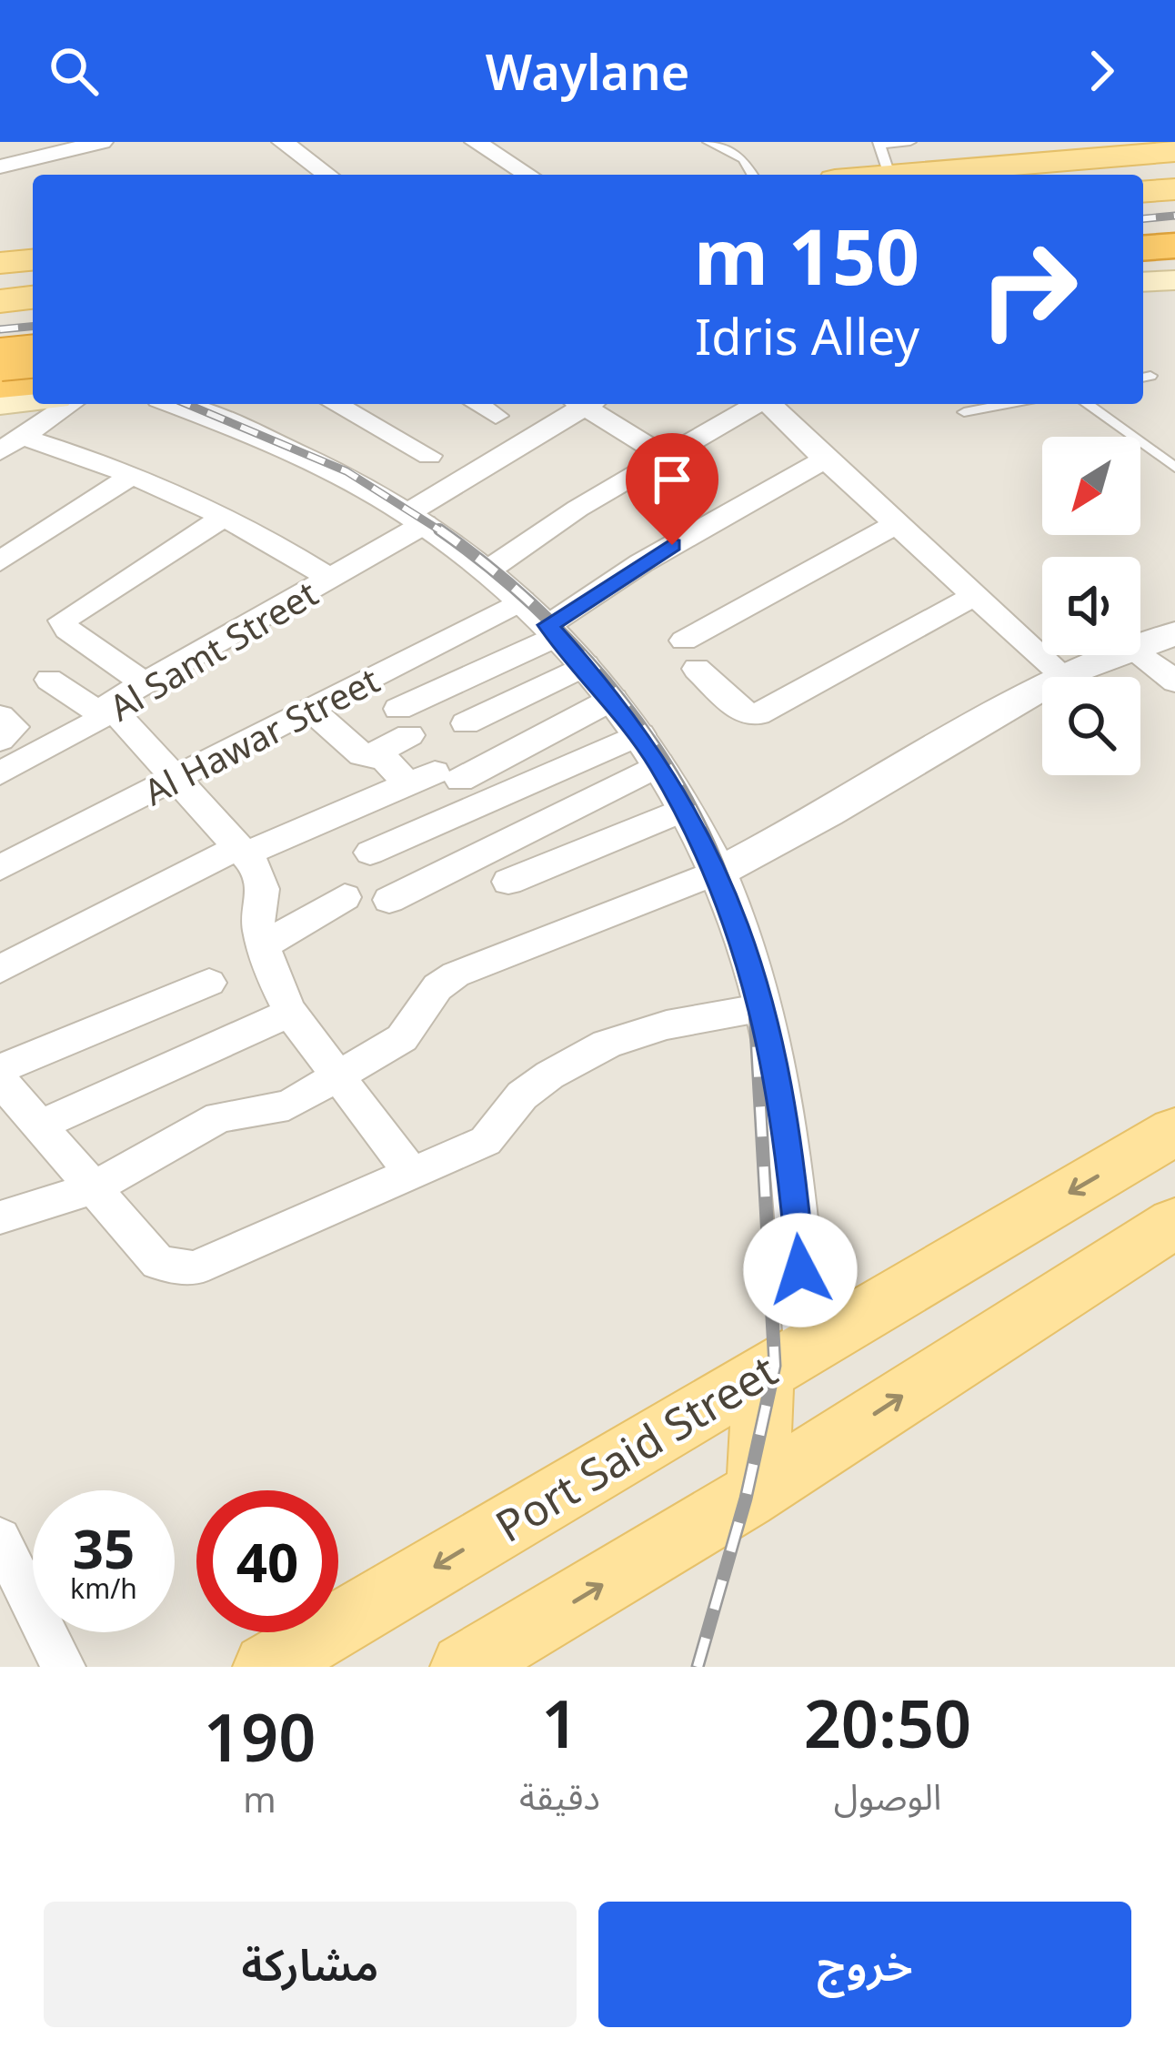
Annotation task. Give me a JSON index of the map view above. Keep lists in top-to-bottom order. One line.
{"streets":{"main road":["Port Said Street"],"street":["Al Samt Street","Al Hawar Street"]},"north":"bottom left","page":{"header":"Waylane","turn":["150 m","Idris Alley"],"speed":"35 km/h","limit":"40","eta":["20:50","الوصول","1","دقيقة","190","m"],"buttons":["خروج","مشاركة"]}}
